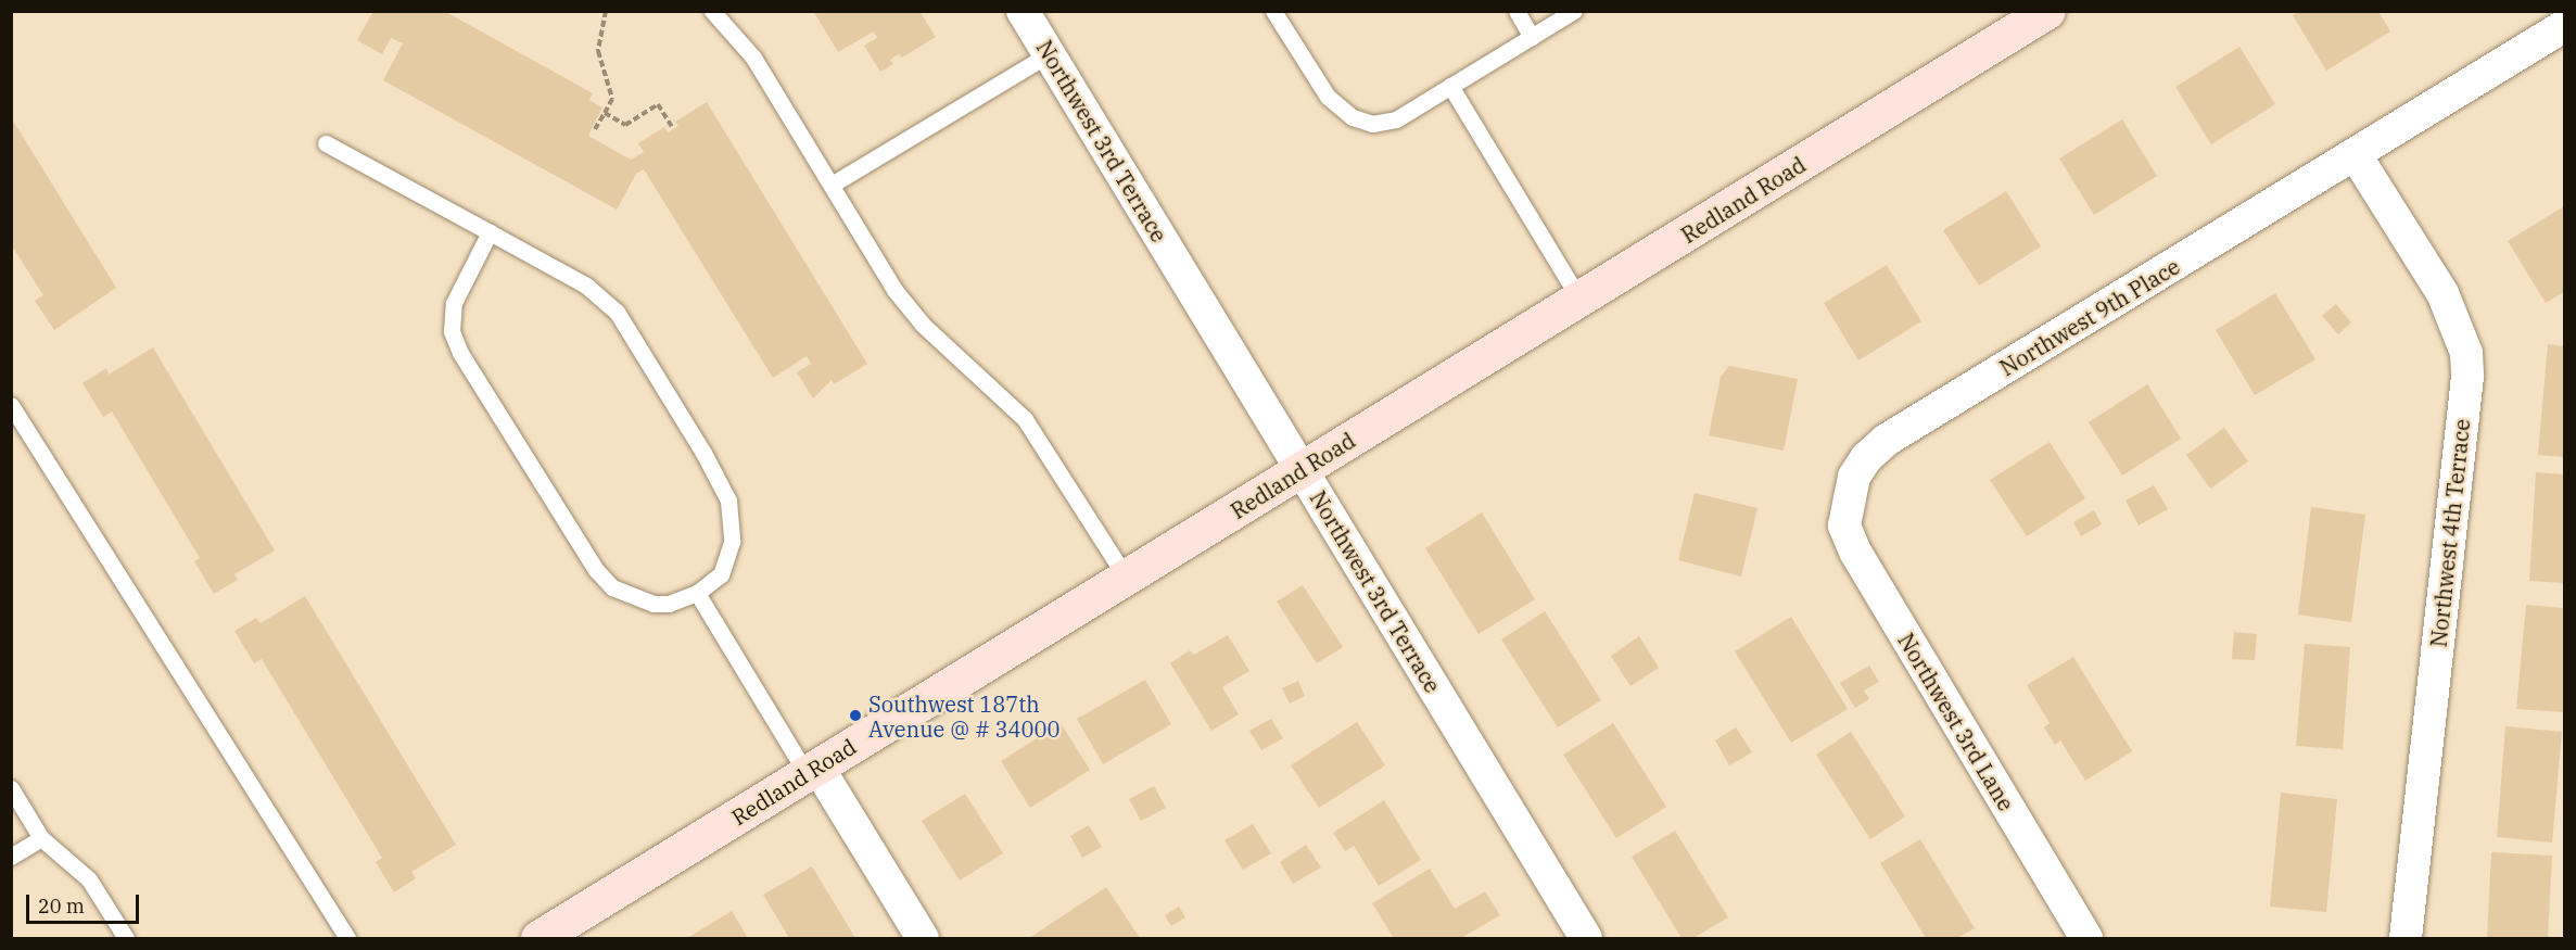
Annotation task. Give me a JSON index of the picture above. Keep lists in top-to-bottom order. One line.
{"streets":{"street":["Northwest 3rd Terrace","Redland Road","Northwest 9th Place","Northwest 4th Terrace","Northwest 3rd Lane"]},"crossings":[["Northwest 3rd Terrace","Redland Road"],["Northwest 9th Place","Northwest 4th Terrace"],["Northwest 9th Place","Northwest 3rd Lane"]],"places":["Southwest 187th Avenue @ # 34000"],"scale_bar":"20 m"}
